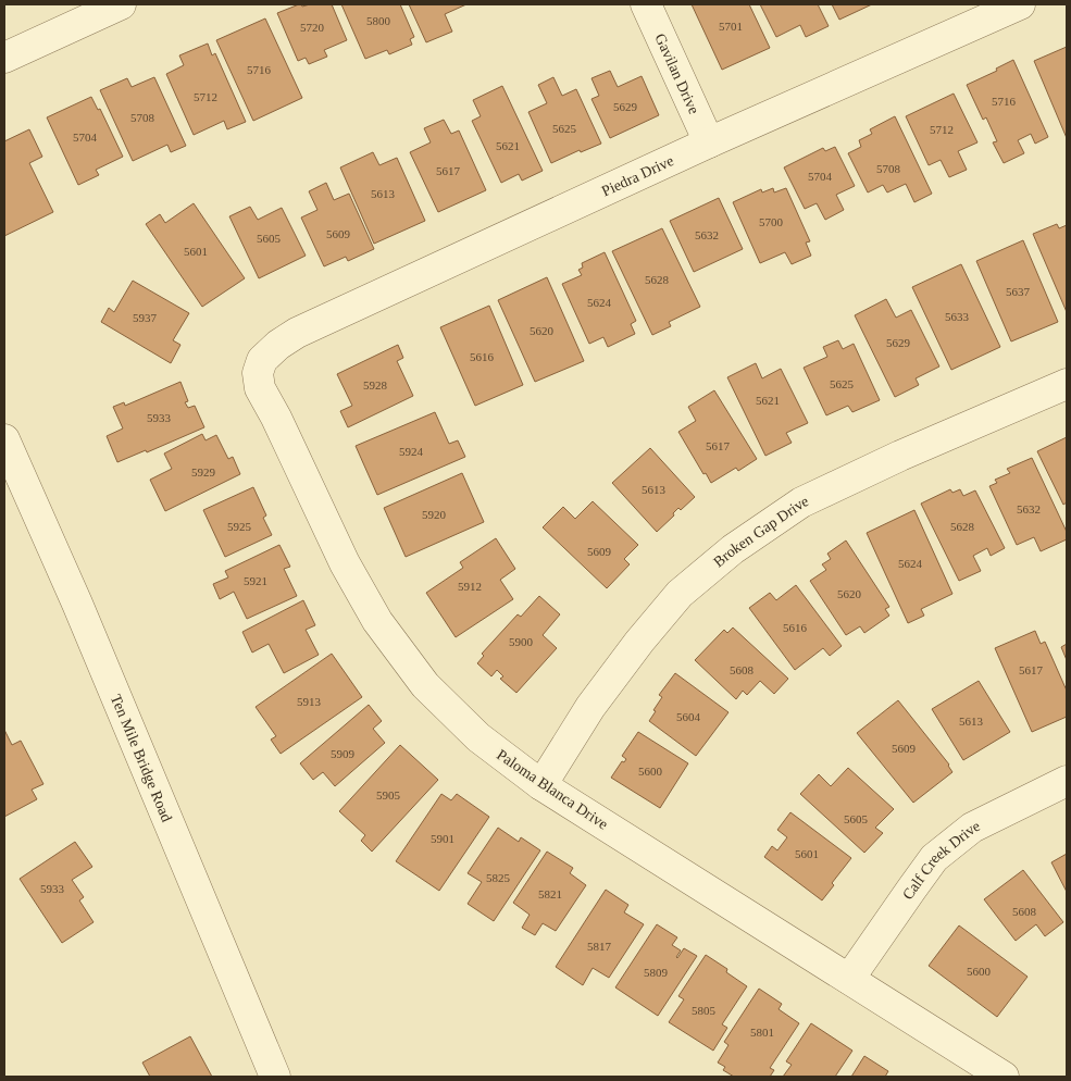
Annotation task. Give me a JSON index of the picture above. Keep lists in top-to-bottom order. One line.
{"streets":{"street":["Gavilan Drive","Piedra Drive","Broken Gap Drive","Ten Mile Bridge Road","Paloma Blanca Drive","Calf Creek Drive"]},"crossings":[["Gavilan Drive","Piedra Drive"],["Piedra Drive","Paloma Blanca Drive"],["Broken Gap Drive","Paloma Blanca Drive"],["Paloma Blanca Drive","Calf Creek Drive"]],"house_numbers":["5800","5701","5720","5716","5712","5716","5629","5708","5625","5712","5704","5621","5708","5617","5704","5613","5700","5609","5632","5605","5601","5628","5637","5624","5633","5937","5620","5629","5616","5625","5928","5621","5933","5617","5924","5929","5613","5632","5920","5925","5628","5609","5624","5921","5912","5620","5616","5900","5608","5617","5913","5604","5613","5609","5909","5600","5905","5605","5901","5601","5825","5933","5821","5608","5817","5600","5809","5805","5801"]}
